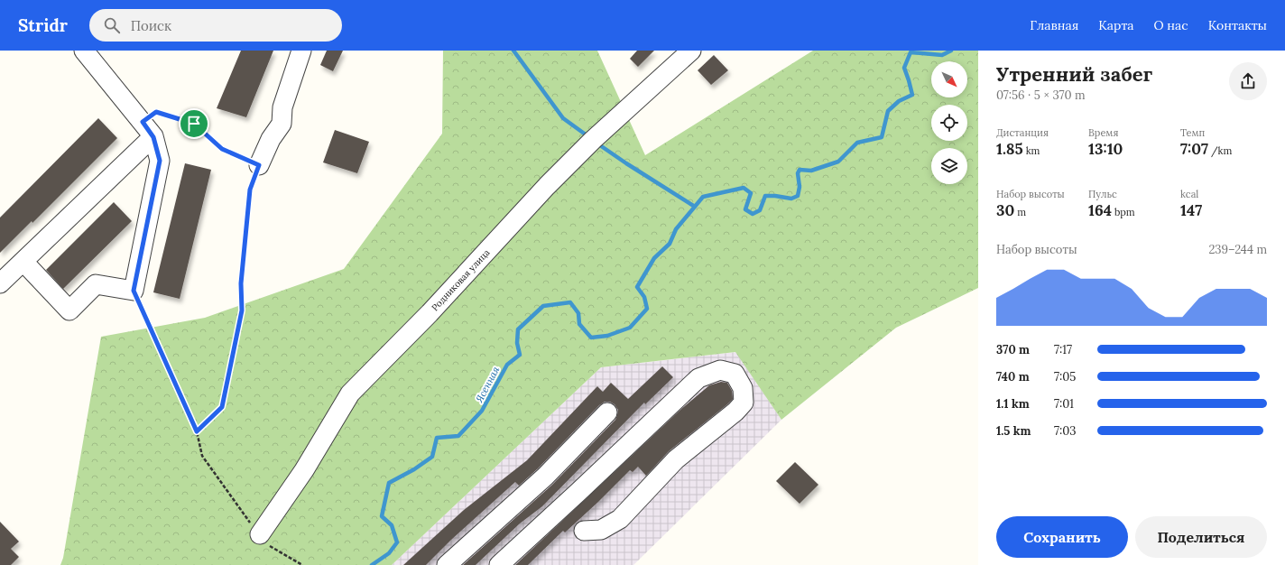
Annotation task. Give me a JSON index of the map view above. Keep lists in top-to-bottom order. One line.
{"streets":{"street":["Родниковая улица"]},"water":["Ясенная"],"north":"bottom right","page":{"header":"Stridr","search":"Поиск","nav":["Главная","Карта","О нас","Контакты"],"heading":["Утренний забег","07:56 · 5 × 370 m"],"stats":[["Дистанция","1.85 km"],["Время","13:10"],["Темп","7:07 /km"],["Набор высоты","30 m"],["Пульс","164 bpm"],["kcal","147"]],"chart":["Набор высоты","239–244 m"],"list":[{"name":"370 m","note":"7:17"},{"name":"740 m","note":"7:05"},{"name":"1.1 km","note":"7:01"},{"name":"1.5 km","note":"7:03"}],"buttons":["Сохранить","Поделиться"]}}
